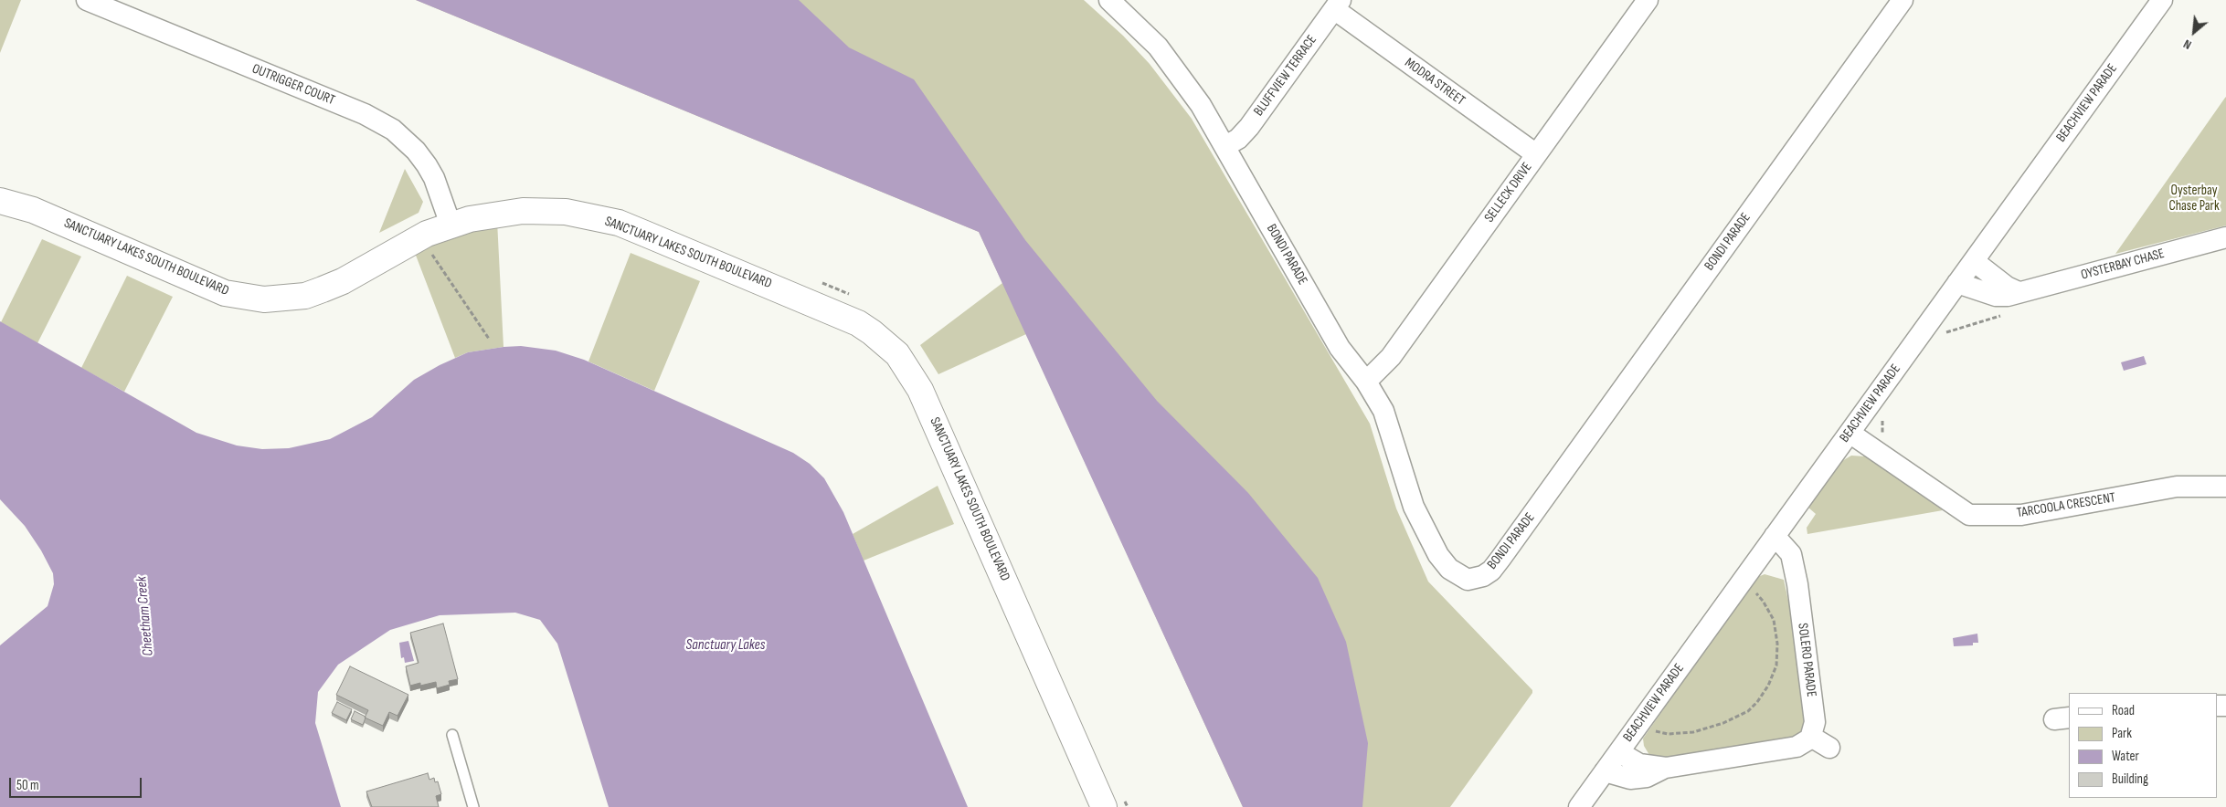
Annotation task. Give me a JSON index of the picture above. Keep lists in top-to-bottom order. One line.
{"streets":{"street":["BLUFFVIEW TERRACE","MODRA STREET","OUTRIGGER COURT","BEACHVIEW PARADE","SELLECK DRIVE","BONDI PARADE","SANCTUARY LAKES SOUTH BOULEVARD","OYSTERBAY CHASE","TARCOOLA CRESCENT","SOLERO PARADE"]},"crossings":[["BLUFFVIEW TERRACE","MODRA STREET"],["BLUFFVIEW TERRACE","BONDI PARADE"],["MODRA STREET","SELLECK DRIVE"],["OUTRIGGER COURT","SANCTUARY LAKES SOUTH BOULEVARD"],["BEACHVIEW PARADE","OYSTERBAY CHASE"],["BEACHVIEW PARADE","TARCOOLA CRESCENT"],["BEACHVIEW PARADE","SOLERO PARADE"],["SELLECK DRIVE","BONDI PARADE"]],"water":["Cheetham Creek","Sanctuary Lakes"],"parks":["Oysterbay Chase Park"],"legend":["Road","Park","Water","Building"],"scale_bar":"50 m","north":"bottom left"}
